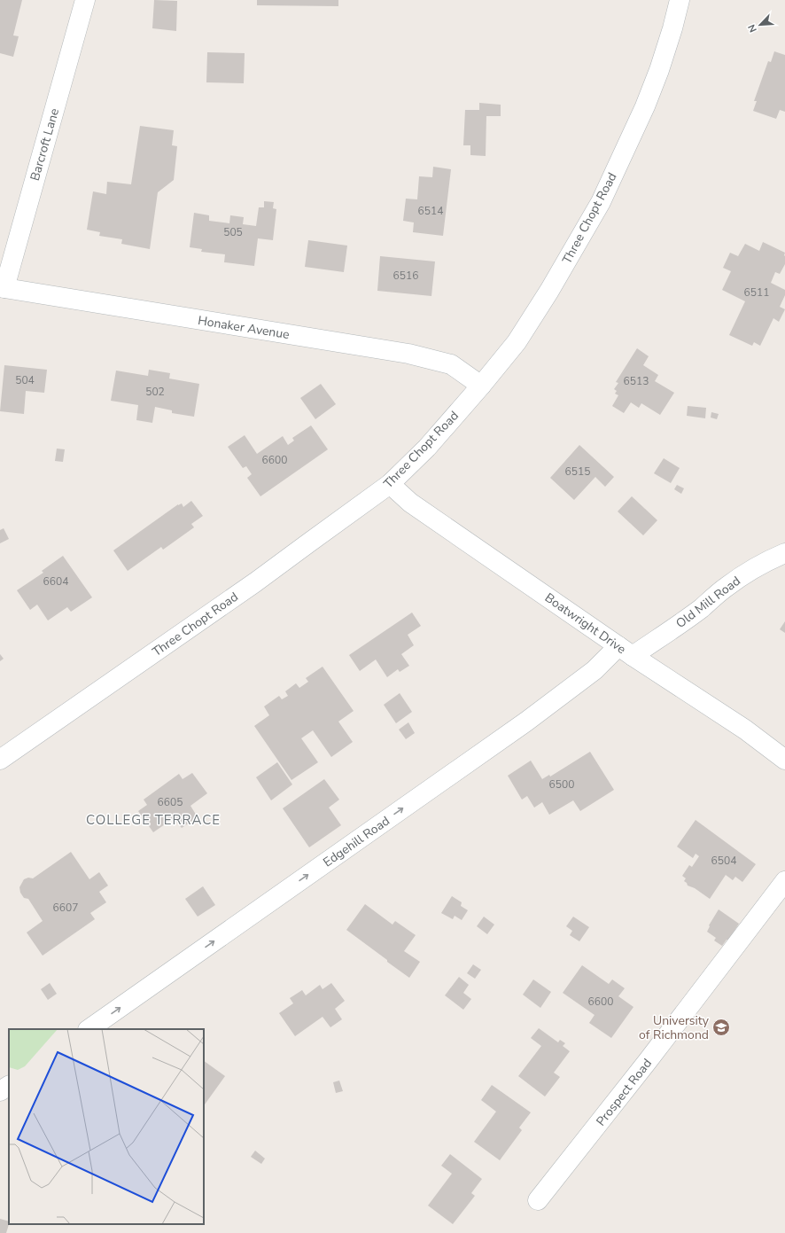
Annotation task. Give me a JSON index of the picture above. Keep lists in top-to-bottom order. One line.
{"streets":{"street":["Barcroft Lane","Three Chopt Road","Honaker Avenue","Old Mill Road","Boatwright Drive","Edgehill Road","Prospect Road"]},"crossings":[["Barcroft Lane","Honaker Avenue"],["Three Chopt Road","Honaker Avenue"],["Three Chopt Road","Boatwright Drive"],["Old Mill Road","Boatwright Drive"],["Old Mill Road","Edgehill Road"],["Boatwright Drive","Edgehill Road"]],"one_way":["Edgehill Road"],"districts":["COLLEGE TERRACE"],"places":{"school or university":["University of Richmond"]},"house_numbers":["6514","505","6516","6511","504","6513","502","6600","6515","6604","6500","6605","6504","6607","6600"],"north":"bottom left"}
